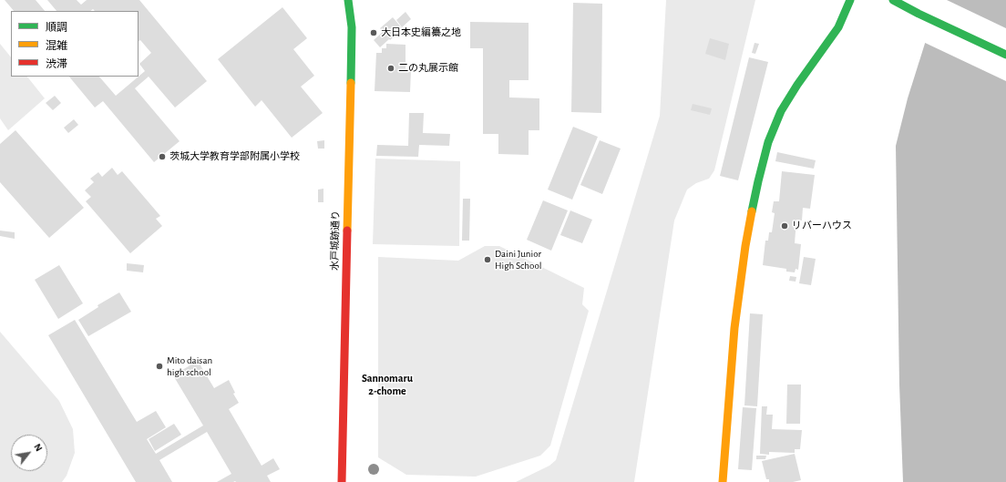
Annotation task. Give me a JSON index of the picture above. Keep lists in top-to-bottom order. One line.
{"streets":{"street":["水戸城跡通り"]},"districts":["Sannomaru 2-chome"],"places":["大日本史編纂之地","二の丸展示館","茨城大学教育学部附属小学校","リバーハウス","Daini Junior High School","Mito daisan high school"],"legend":["順調","混雑","渋滞"],"north":"top right"}
